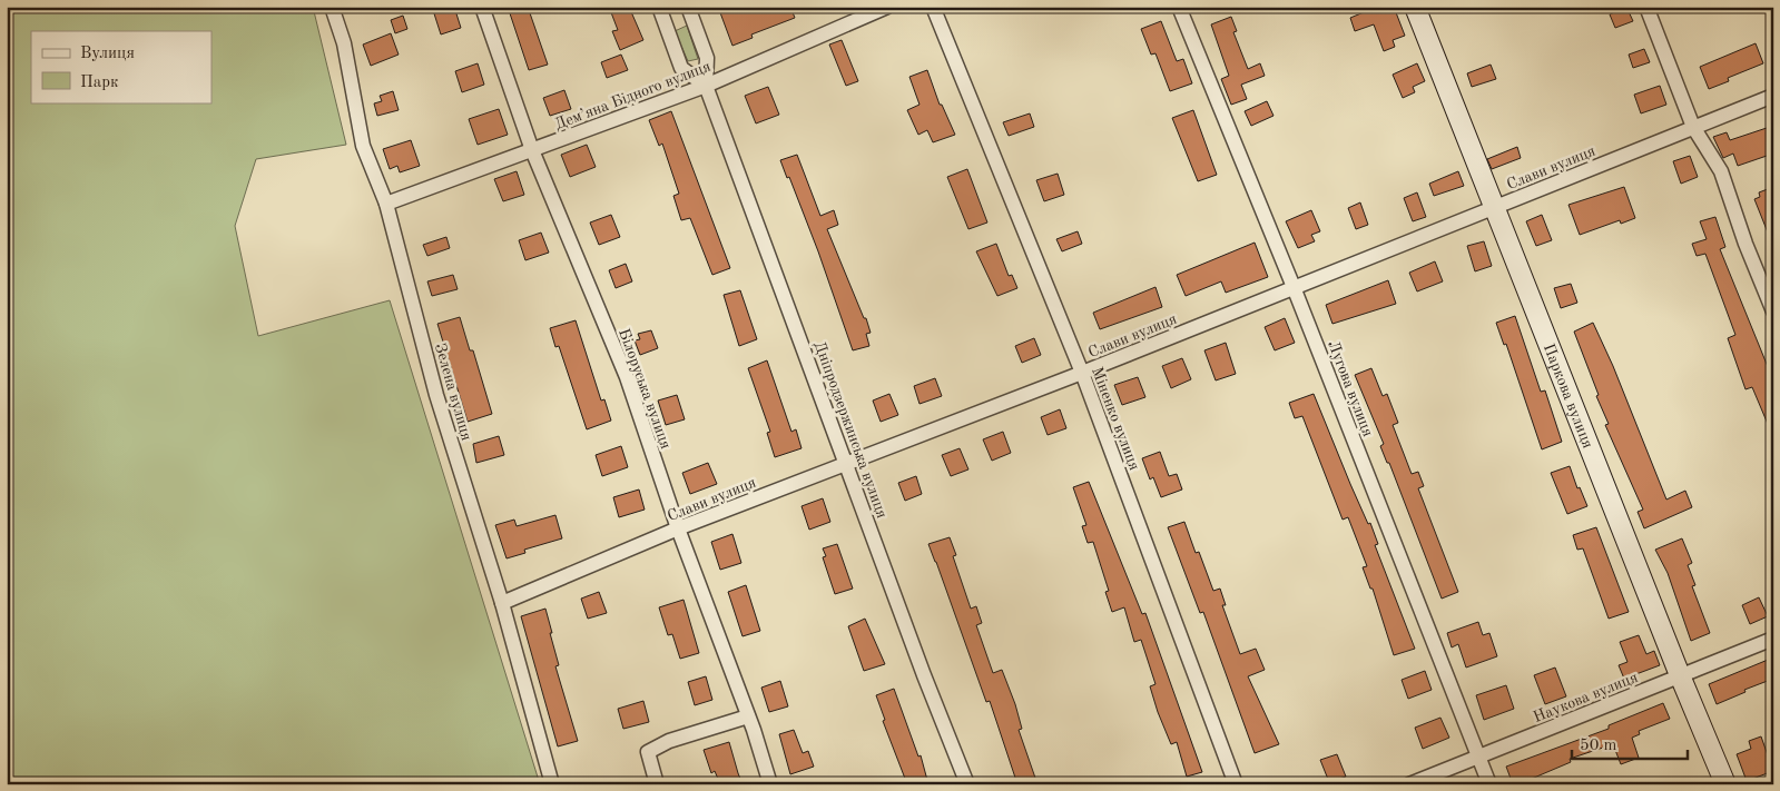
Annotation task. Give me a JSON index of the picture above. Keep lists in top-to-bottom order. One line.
{"streets":{"street":["Дем’яна Бідного вулиця","Слави вулиця","Білоруська вулиця","Лугова вулиця","Зелена вулиця","Паркова вулиця","Міненко вулиця","Дніпродзержинська вулиця","Наукова вулиця"]},"crossings":[["Дем’яна Бідного вулиця","Білоруська вулиця"],["Дем’яна Бідного вулиця","Зелена вулиця"],["Дем’яна Бідного вулиця","Дніпродзержинська вулиця"],["Слави вулиця","Білоруська вулиця"],["Слави вулиця","Лугова вулиця"],["Слави вулиця","Зелена вулиця"],["Слави вулиця","Паркова вулиця"],["Слави вулиця","Міненко вулиця"],["Слави вулиця","Дніпродзержинська вулиця"],["Лугова вулиця","Наукова вулиця"],["Паркова вулиця","Наукова вулиця"]],"legend":["Вулиця","Парк"],"scale_bar":"50 m"}
